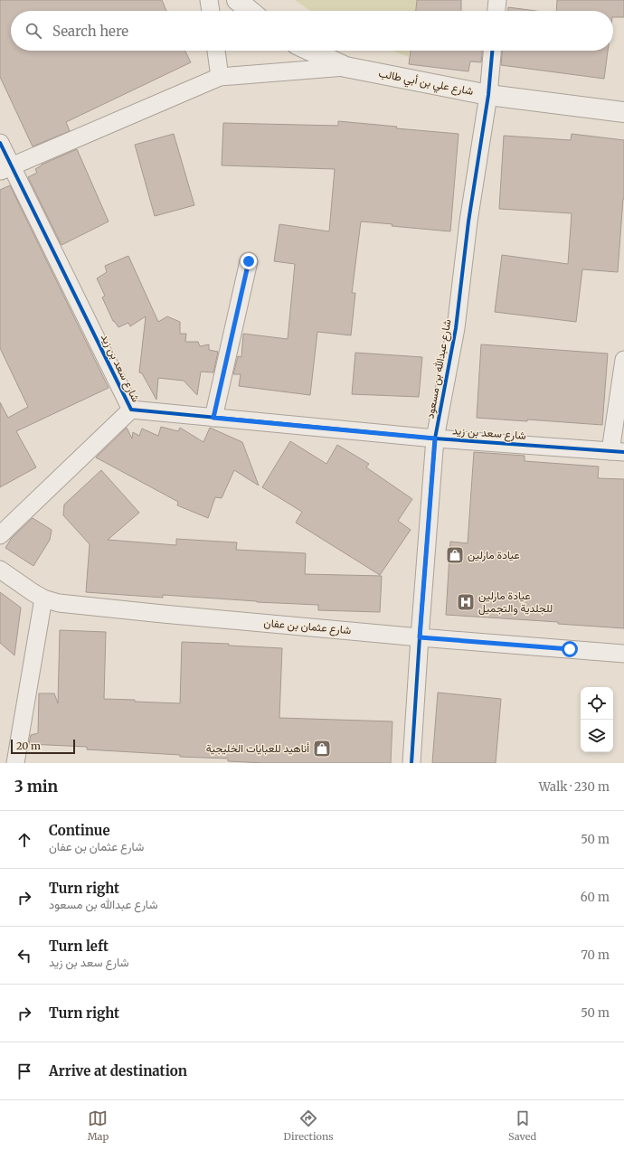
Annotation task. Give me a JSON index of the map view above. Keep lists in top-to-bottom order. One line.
{"streets":{"street":["شارع علي بن أبي طالب","شارع سعد بن زيد","شارع عبدالله بن مسعود","شارع عثمان بن عفان"]},"crossings":[["شارع علي بن أبي طالب","شارع عبدالله بن مسعود"],["شارع سعد بن زيد","شارع عبدالله بن مسعود"],["شارع عبدالله بن مسعود","شارع عثمان بن عفان"]],"places":{"shop":["عيادة مارلين","أناهيد للعبايات الخليجية"],"hospital":["عيادة مارلين للجلدية والتجميل"]},"scale_bar":"20 m","page":{"search":"Search here","scale":"20 m","heading":["3 min","Walk · 230 m"],"list":[["Continue","شارع عثمان بن عفان","50 m"],["Turn right","شارع عبدالله بن مسعود","60 m"],["Turn left","شارع سعد بن زيد","70 m"],["Turn right","50 m"],"Arrive at destination"],"nav":["Map","Directions","Saved"]}}
